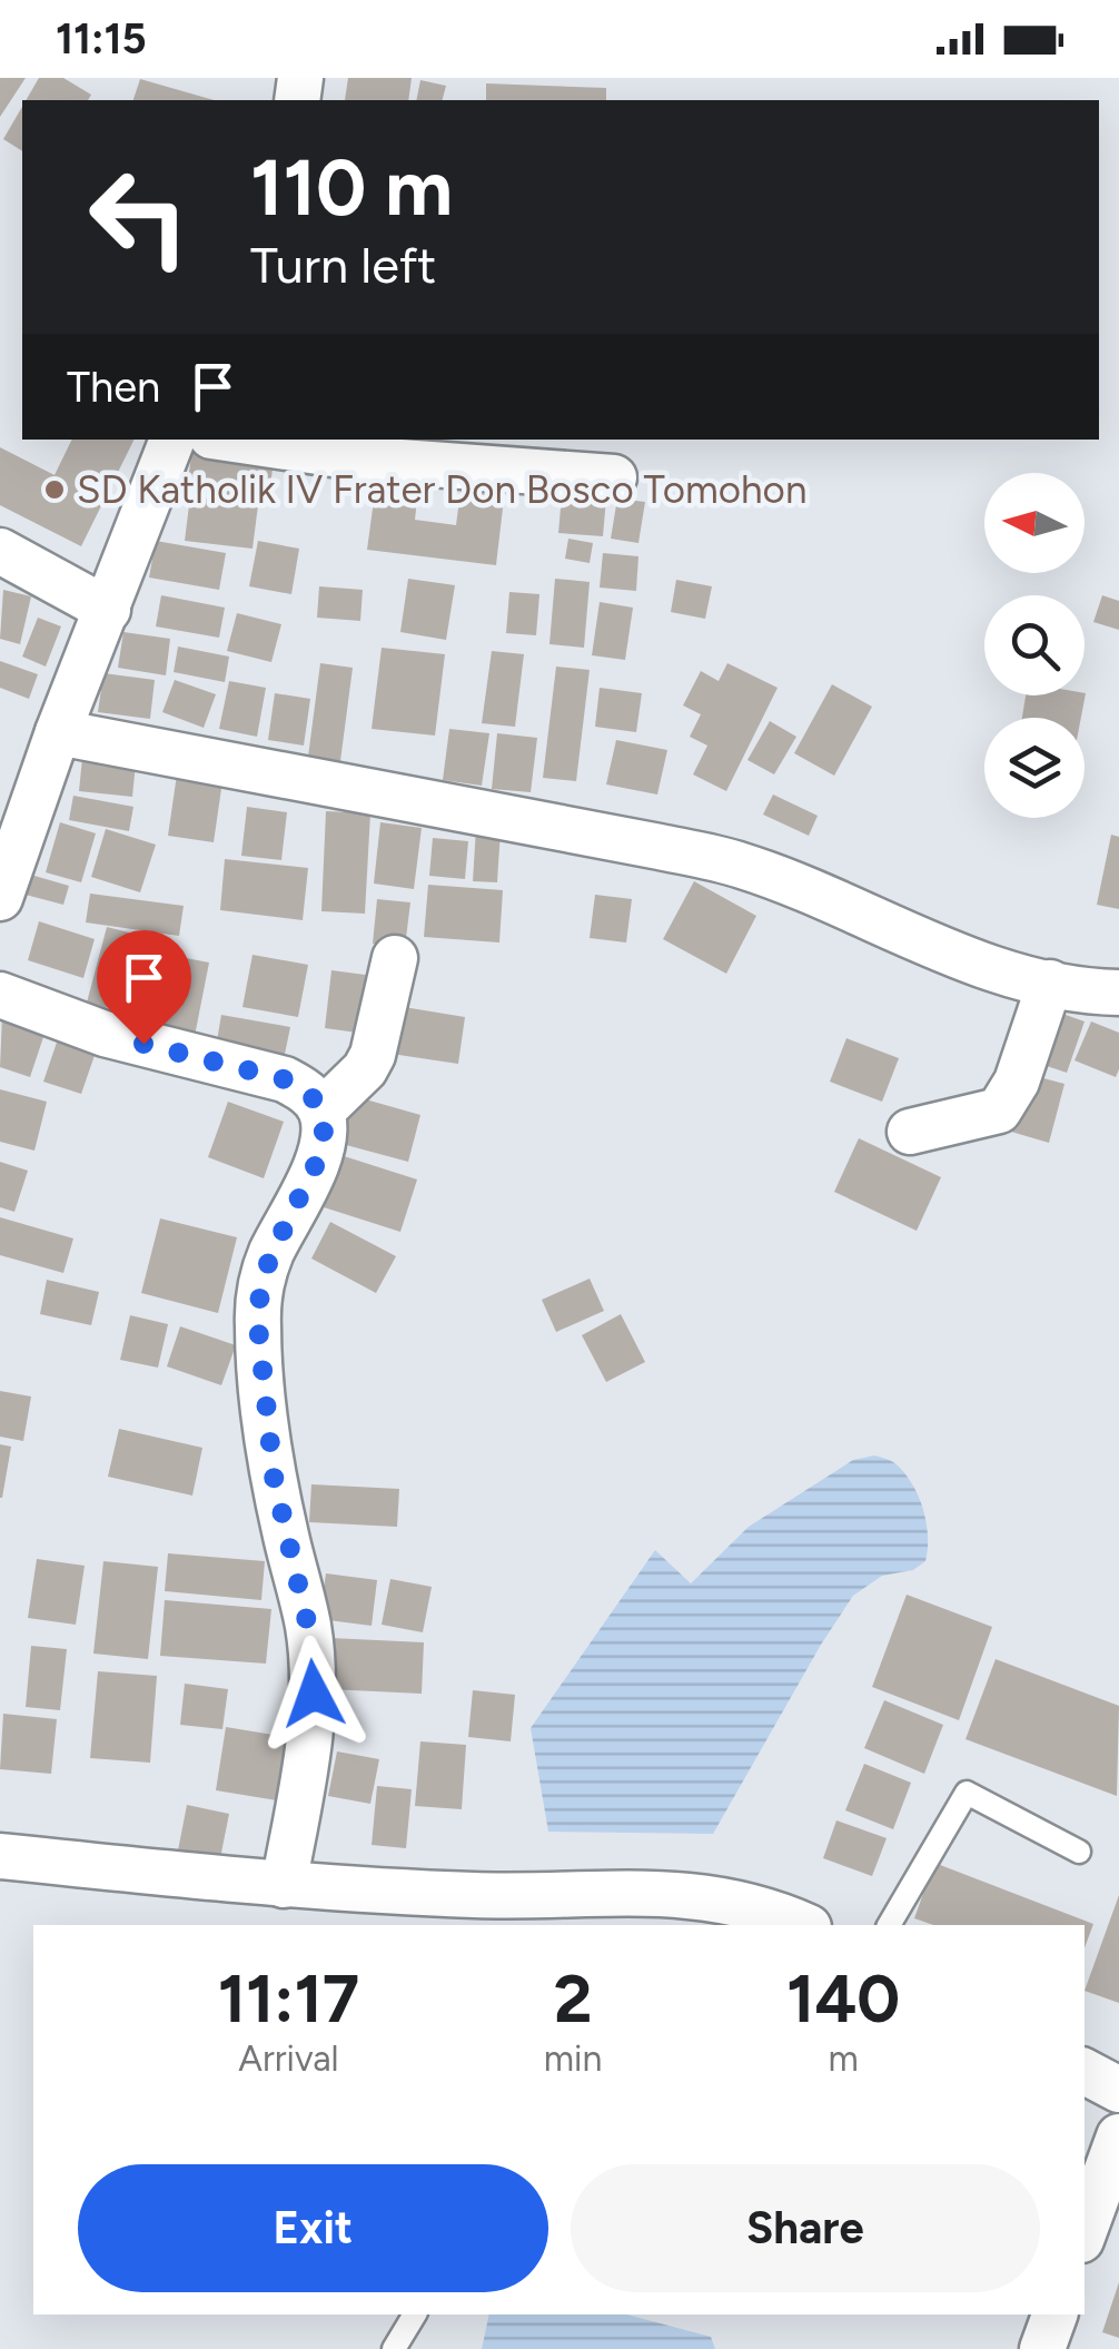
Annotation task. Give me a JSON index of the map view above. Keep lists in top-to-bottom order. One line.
{"places":["SD Katholik IV Frater Don Bosco Tomohon"],"north":"left","page":{"status":"11:15","turn":["110 m","Turn left"],"then":"Then","eta":["11:17","Arrival","2","min","140","m"],"buttons":["Exit","Share"]}}
